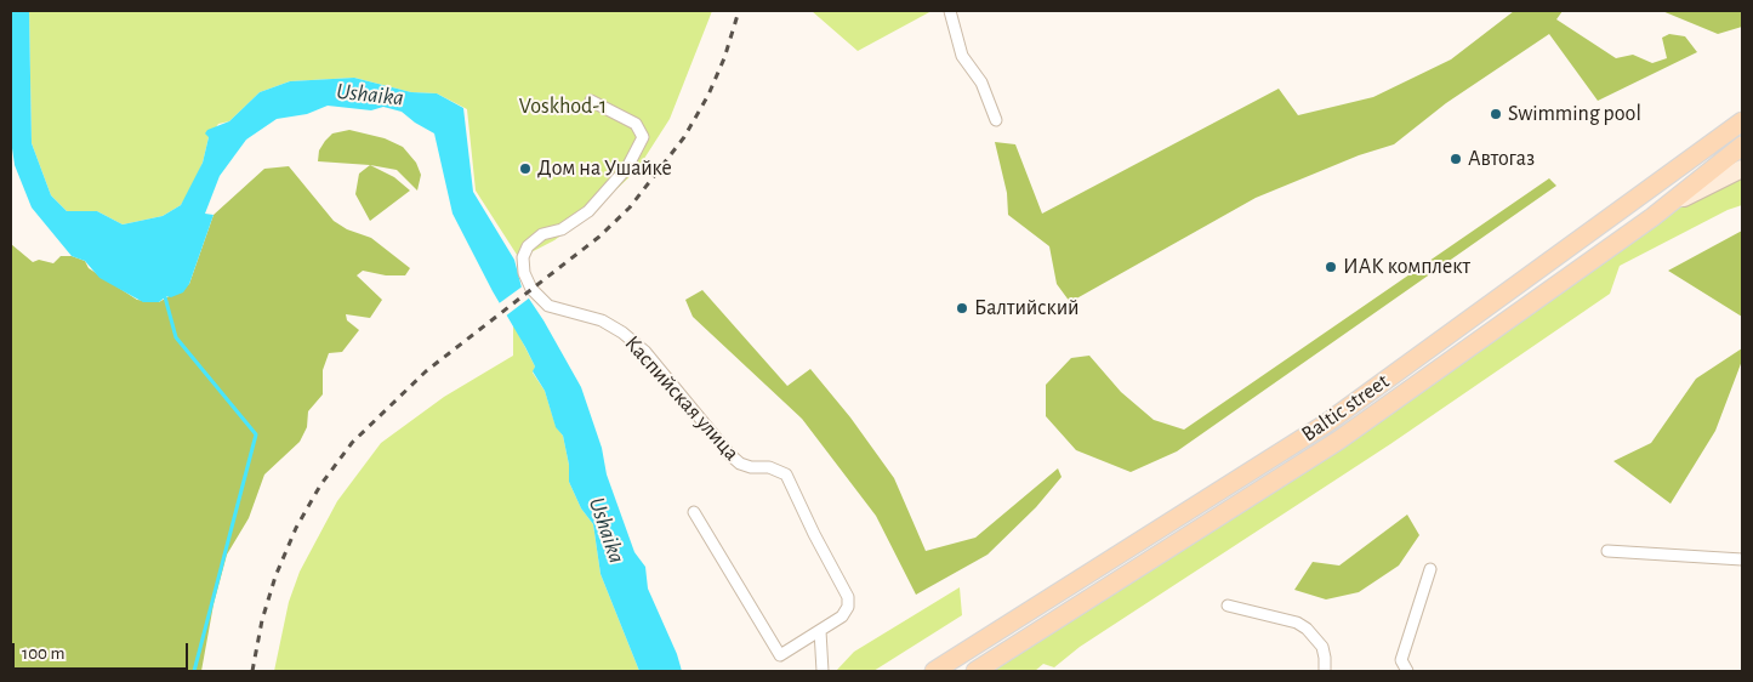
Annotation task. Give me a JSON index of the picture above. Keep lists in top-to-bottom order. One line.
{"streets":{"main road":["Baltic street"],"street":["Каспийская улица"]},"water":["Ushaika"],"parks":["Voskhod-1"],"places":["Swimming pool","Автогаз","Дом на Ушайке","ИАК комплект","Балтийский"],"scale_bar":"100 m"}
